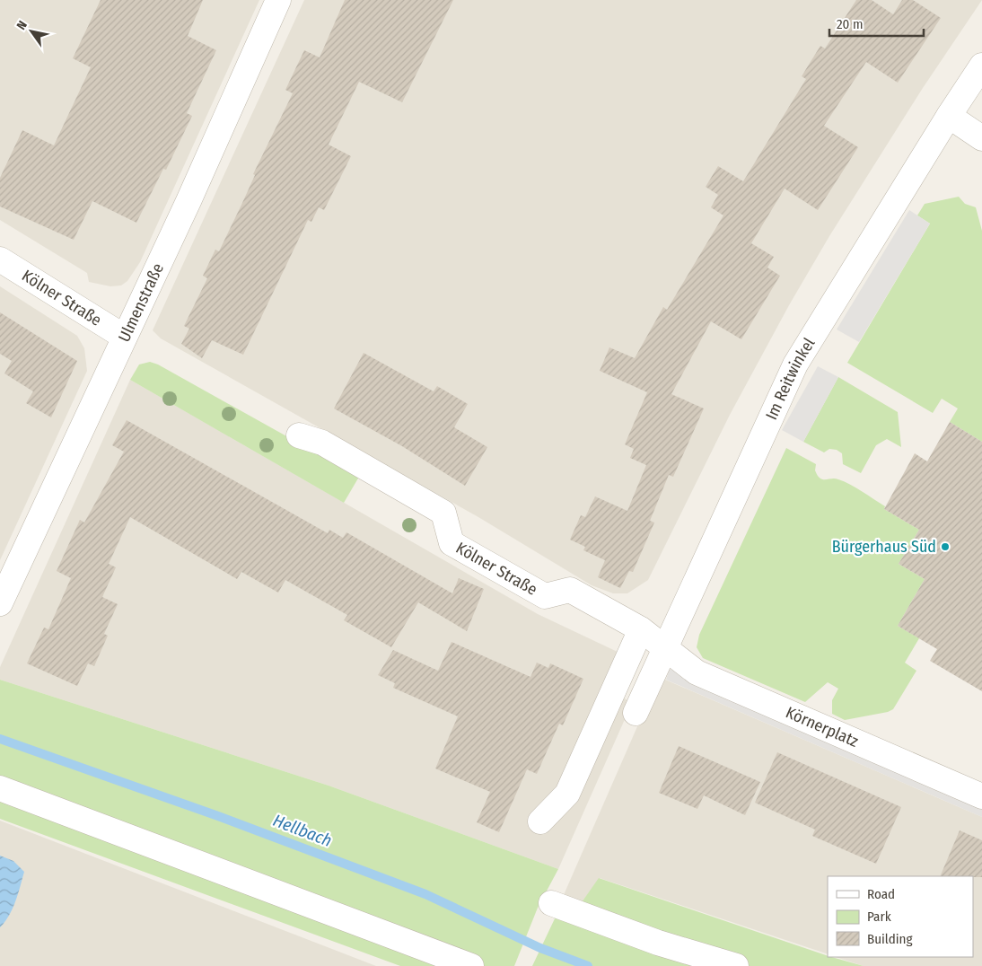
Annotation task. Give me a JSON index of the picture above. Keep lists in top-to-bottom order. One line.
{"streets":{"street":["Kölner Straße","Ulmenstraße","Im Reitwinkel","Körnerplatz"]},"crossings":[["Kölner Straße","Ulmenstraße"],["Kölner Straße","Im Reitwinkel"],["Kölner Straße","Körnerplatz"],["Im Reitwinkel","Körnerplatz"]],"water":["Hellbach"],"places":["Bürgerhaus Süd"],"legend":["Road","Park","Building"],"scale_bar":"20 m","north":"top left"}
